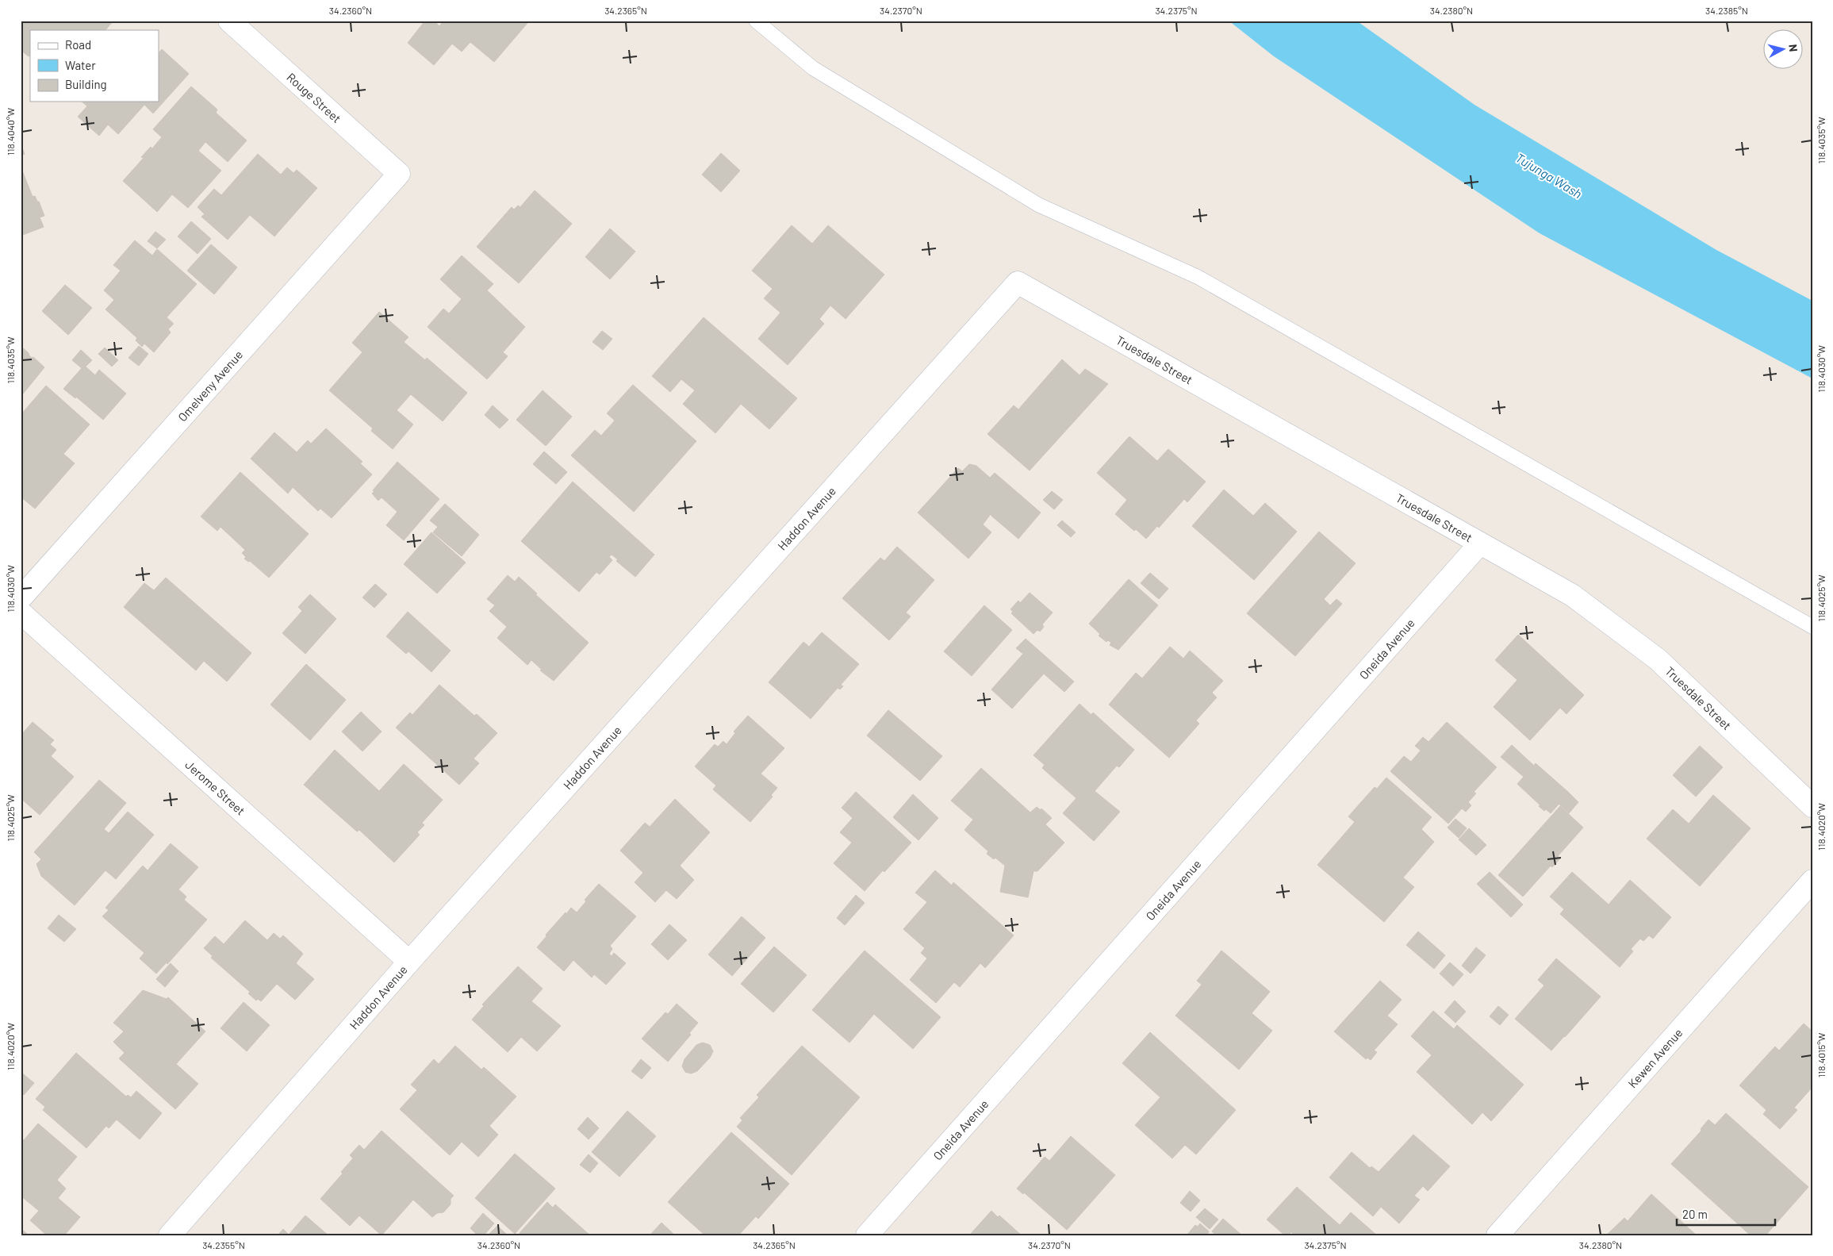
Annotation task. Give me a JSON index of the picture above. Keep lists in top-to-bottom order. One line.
{"streets":{"street":["Rouge Street","Truesdale Street","Omelveny Avenue","Haddon Avenue","Oneida Avenue","Jerome Street","Kewen Avenue"]},"crossings":[["Rouge Street","Omelveny Avenue"],["Truesdale Street","Haddon Avenue"],["Truesdale Street","Oneida Avenue"],["Haddon Avenue","Jerome Street"]],"water":["Tujunga Wash"],"legend":["Road","Water","Building"],"scale_bar":"20 m","north":"right","coordinates":["34.2360°N","34.2365°N","34.2370°N","34.2375°N","34.2380°N","34.2385°N","118.4040°W","118.4035°W","118.4030°W","118.4025°W","118.4020°W","118.4015°W","34.2355°N"]}
